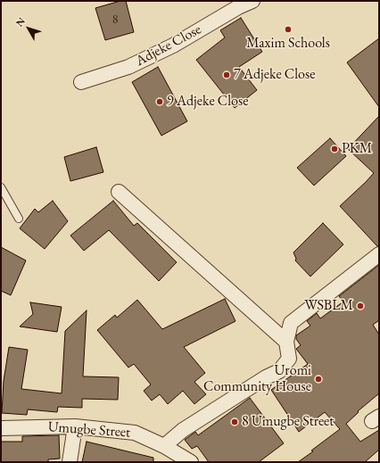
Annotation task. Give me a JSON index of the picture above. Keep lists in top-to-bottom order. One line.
{"streets":{"street":["Adjeke Close","Umugbe Street"]},"places":["Maxim Schools","7 Adjeke Close","9 Adjeke Close","PKM","WSBLM","Uromi Community House","8 Umugbe Street"],"house_numbers":["8"],"north":"top left"}
